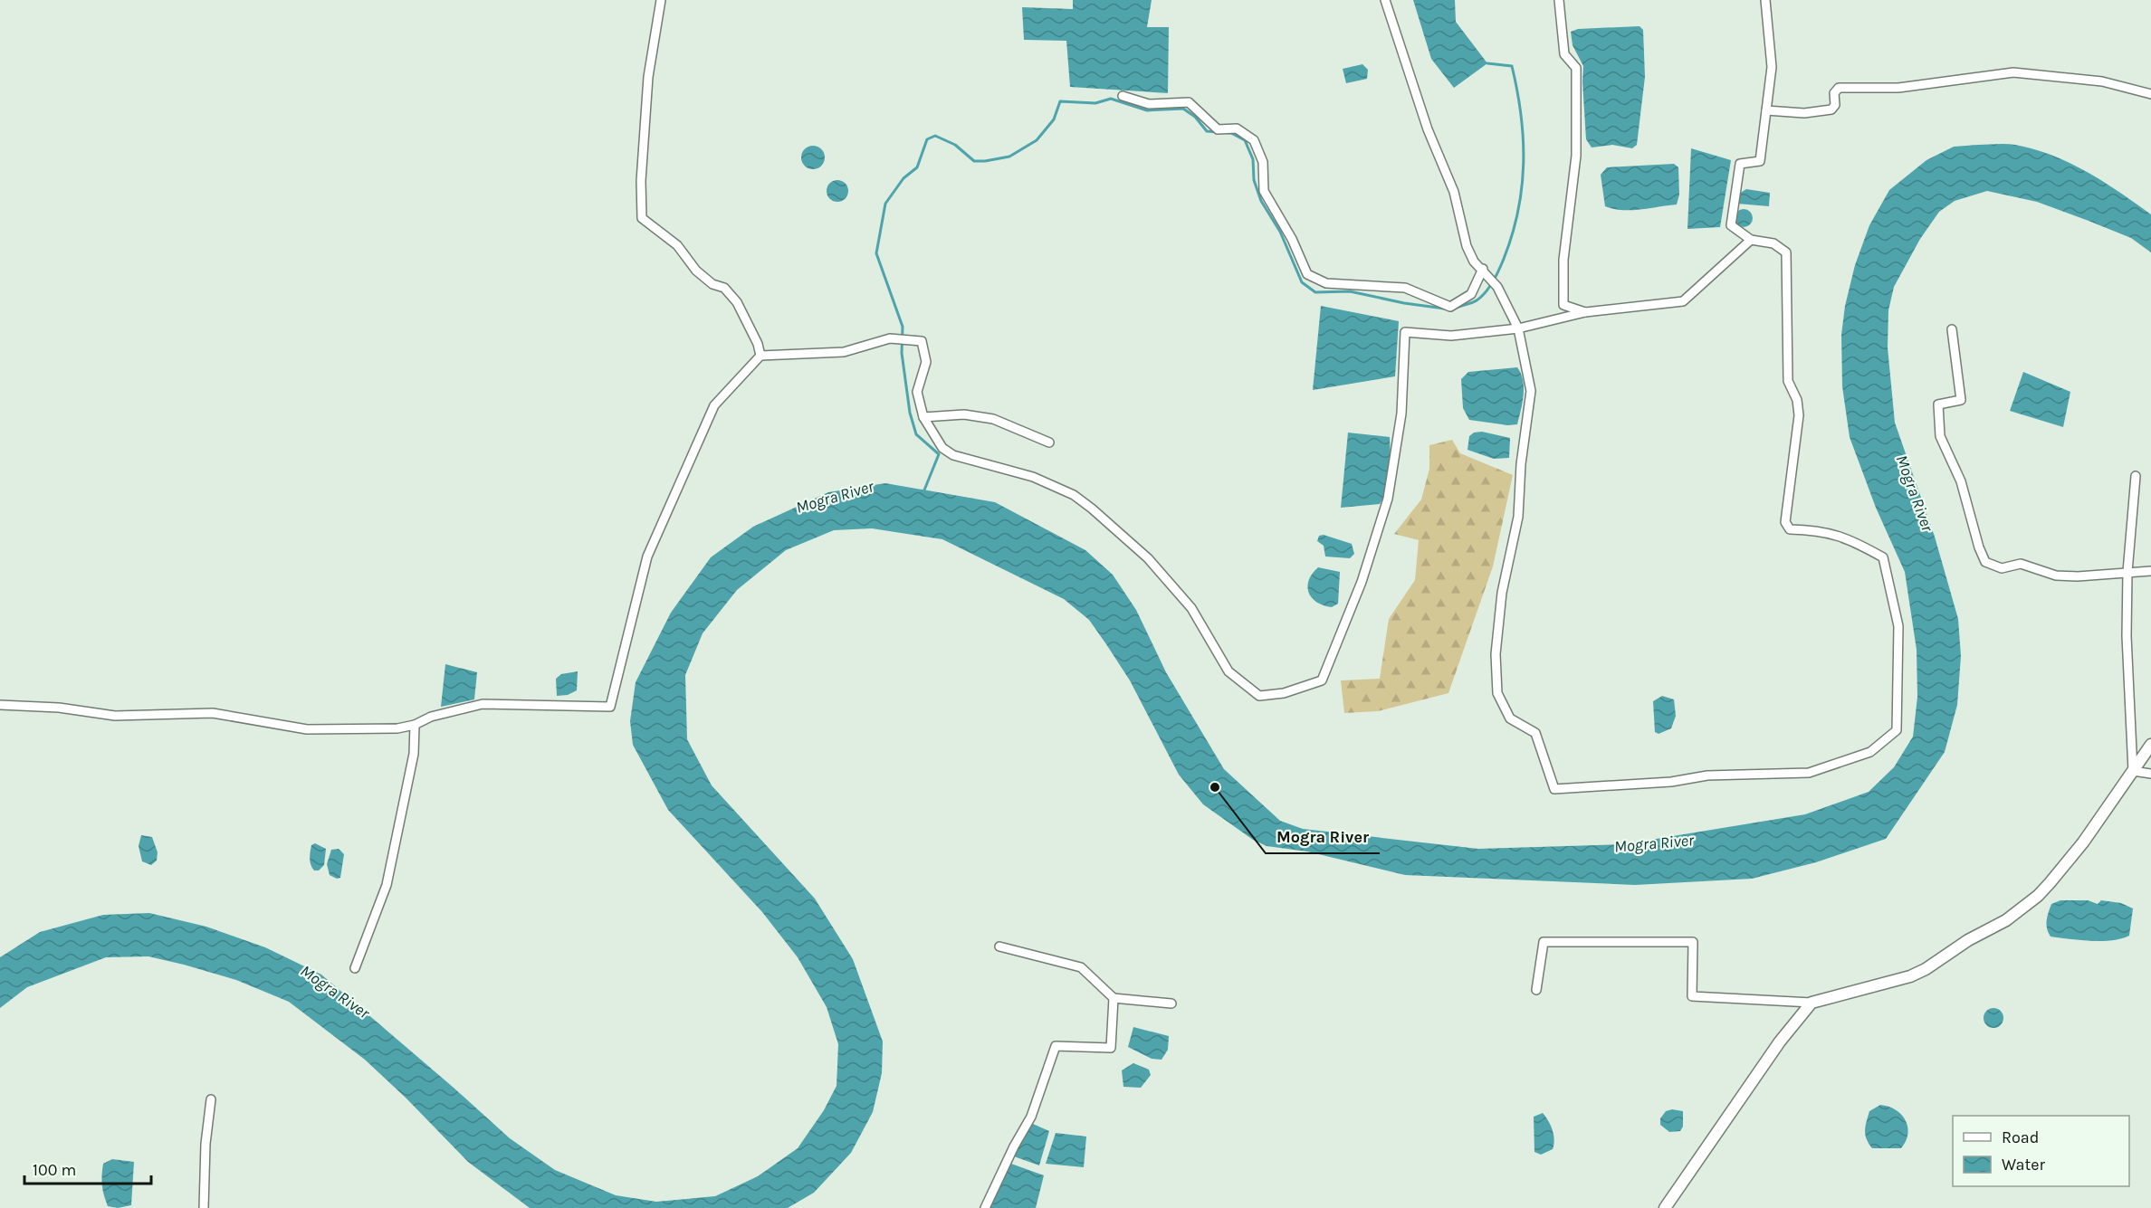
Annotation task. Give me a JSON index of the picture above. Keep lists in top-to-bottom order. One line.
{"water":["Mogra River"],"places":["Mogra River"],"legend":["Road","Water"],"scale_bar":"100 m"}
